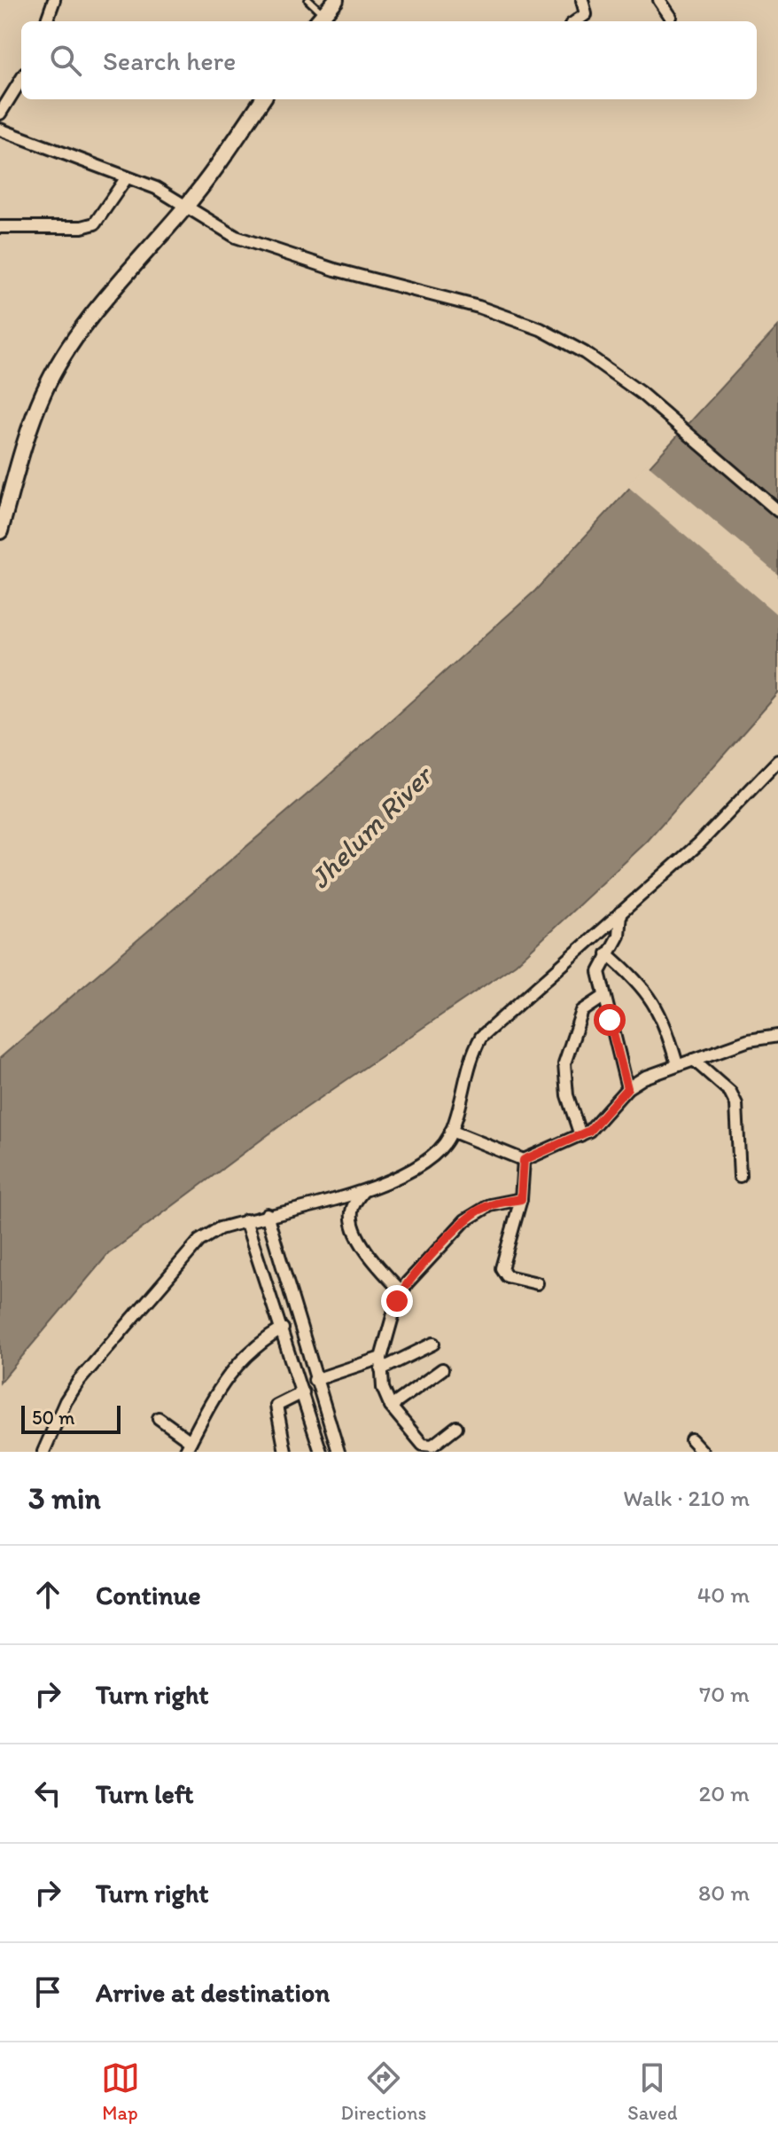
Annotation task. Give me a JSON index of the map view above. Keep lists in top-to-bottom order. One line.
{"water":["Jhelum River"],"scale_bar":"50 m","page":{"search":"Search here","scale":"50 m","heading":["3 min","Walk · 210 m"],"list":[["Continue","40 m"],["Turn right","70 m"],["Turn left","20 m"],["Turn right","80 m"],"Arrive at destination"],"nav":["Map","Directions","Saved"]}}
